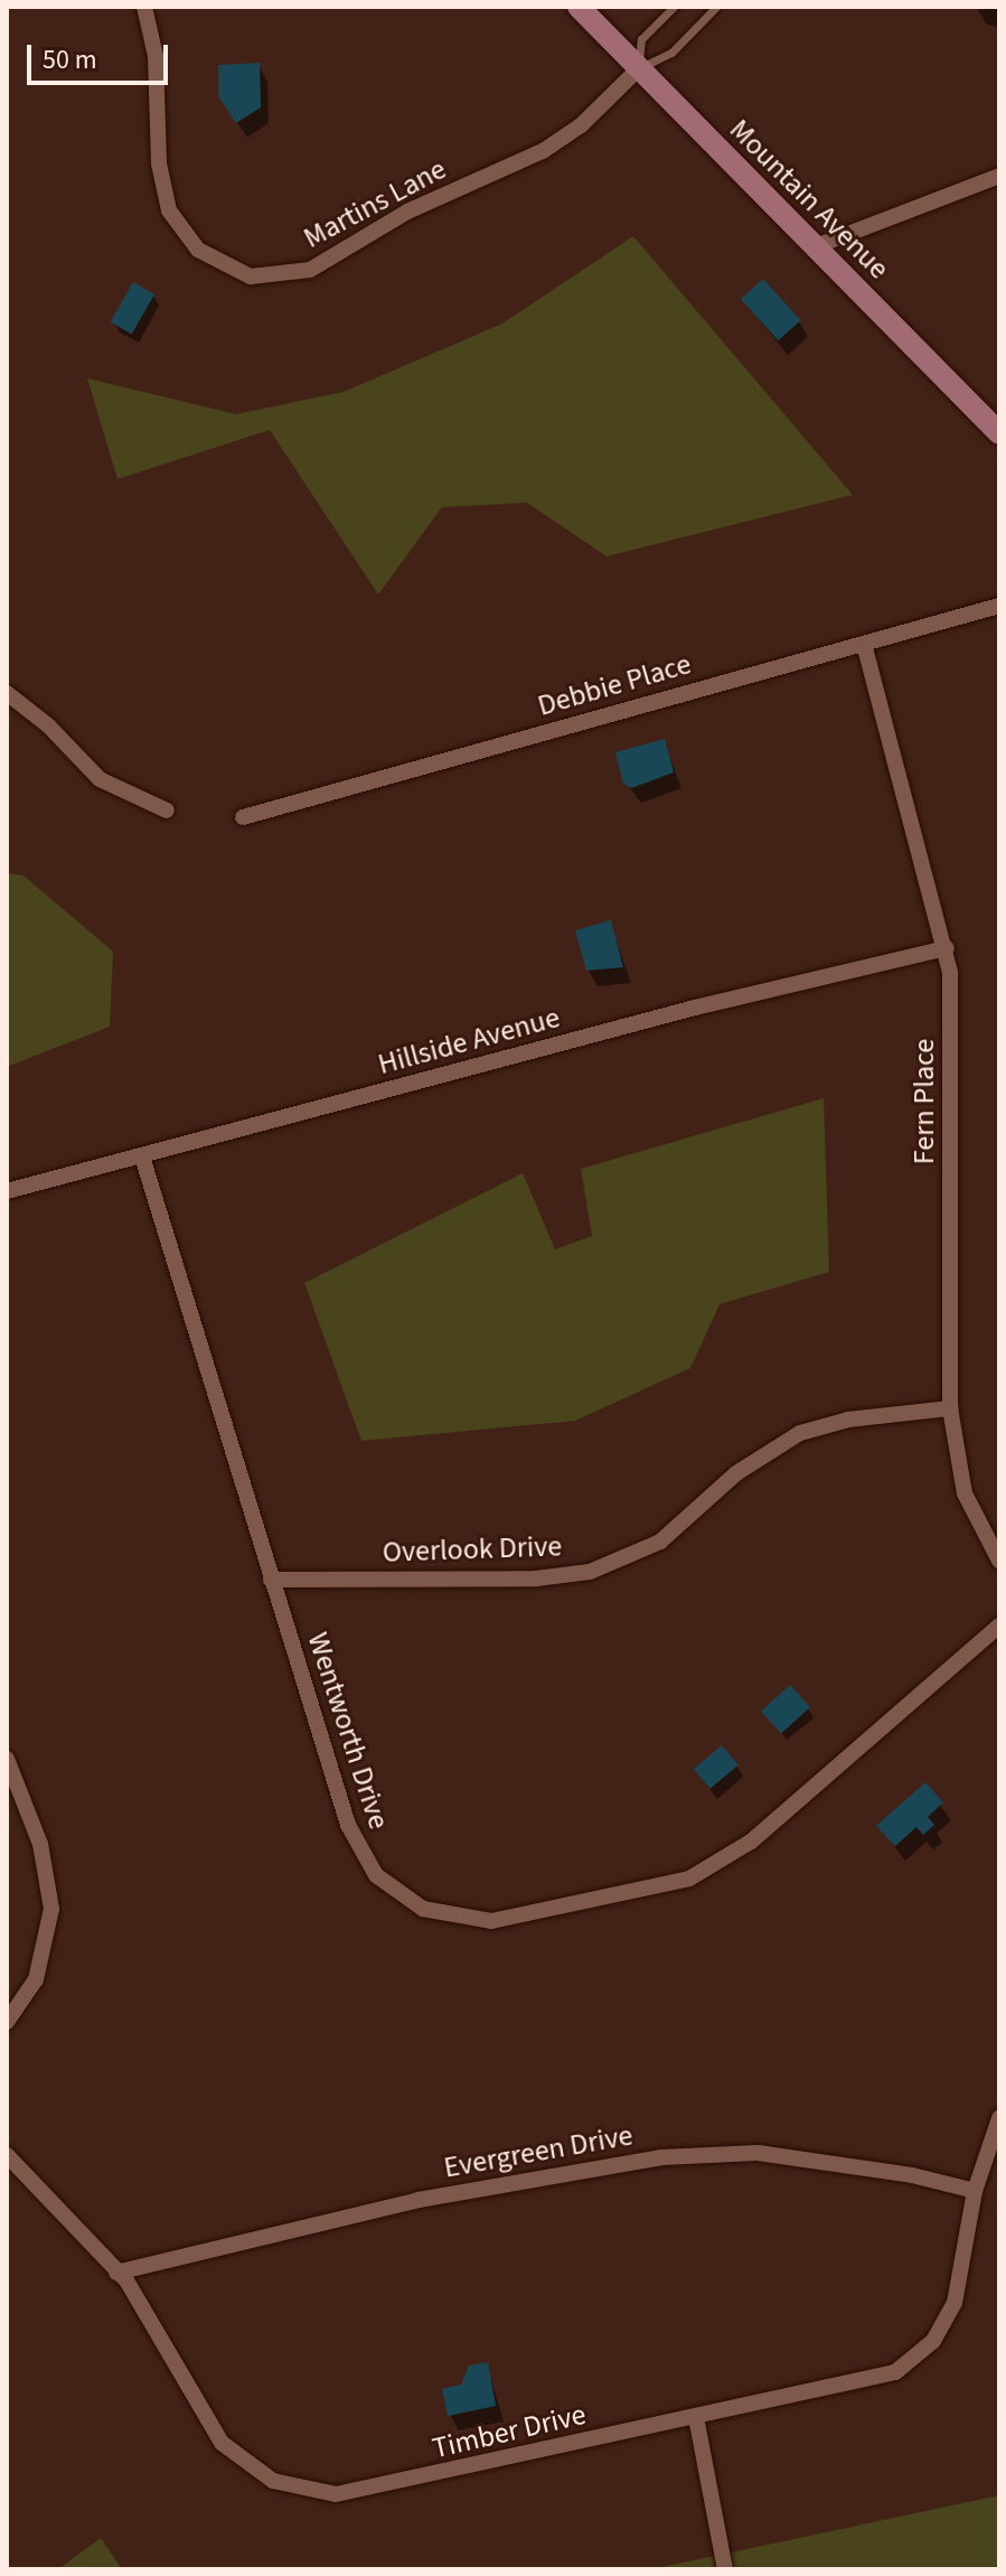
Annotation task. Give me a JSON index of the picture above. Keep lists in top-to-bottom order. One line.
{"streets":{"main road":["Mountain Avenue"],"street":["Martins Lane","Debbie Place","Hillside Avenue","Fern Place","Overlook Drive","Wentworth Drive","Evergreen Drive","Timber Drive"]},"crossings":[["Mountain Avenue","Martins Lane"],["Debbie Place","Fern Place"],["Hillside Avenue","Fern Place"],["Hillside Avenue","Wentworth Drive"],["Fern Place","Overlook Drive"],["Overlook Drive","Wentworth Drive"],["Evergreen Drive","Timber Drive"]],"scale_bar":"50 m"}
